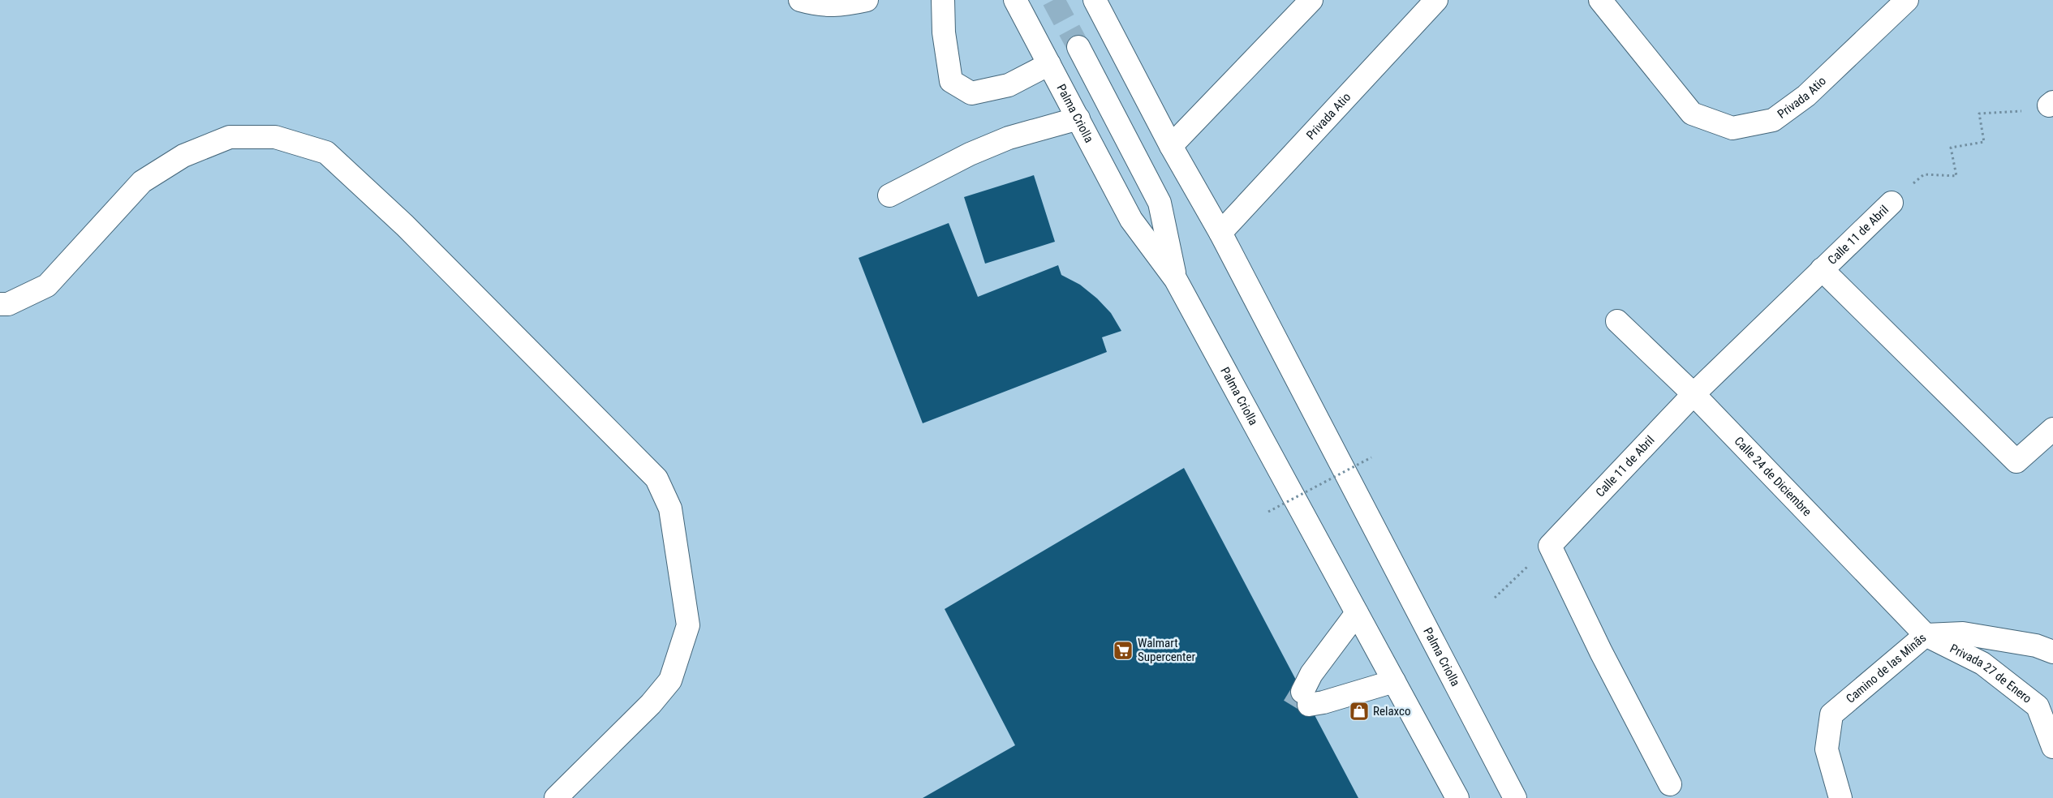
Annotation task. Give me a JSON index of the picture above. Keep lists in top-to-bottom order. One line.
{"streets":{"main road":["Privada Atio","Palma Criolla","Calle 11 de Abril","Calle 24 de Diciembre","Camino de las Minãs","Privada 27 de Enero"]},"crossings":[["Privada Atio","Palma Criolla"],["Calle 11 de Abril","Calle 24 de Diciembre"],["Calle 24 de Diciembre","Camino de las Minãs"],["Calle 24 de Diciembre","Privada 27 de Enero"],["Camino de las Minãs","Privada 27 de Enero"]],"places":{"supermarket":["Walmart Supercenter"],"shop":["Relaxco"]}}
